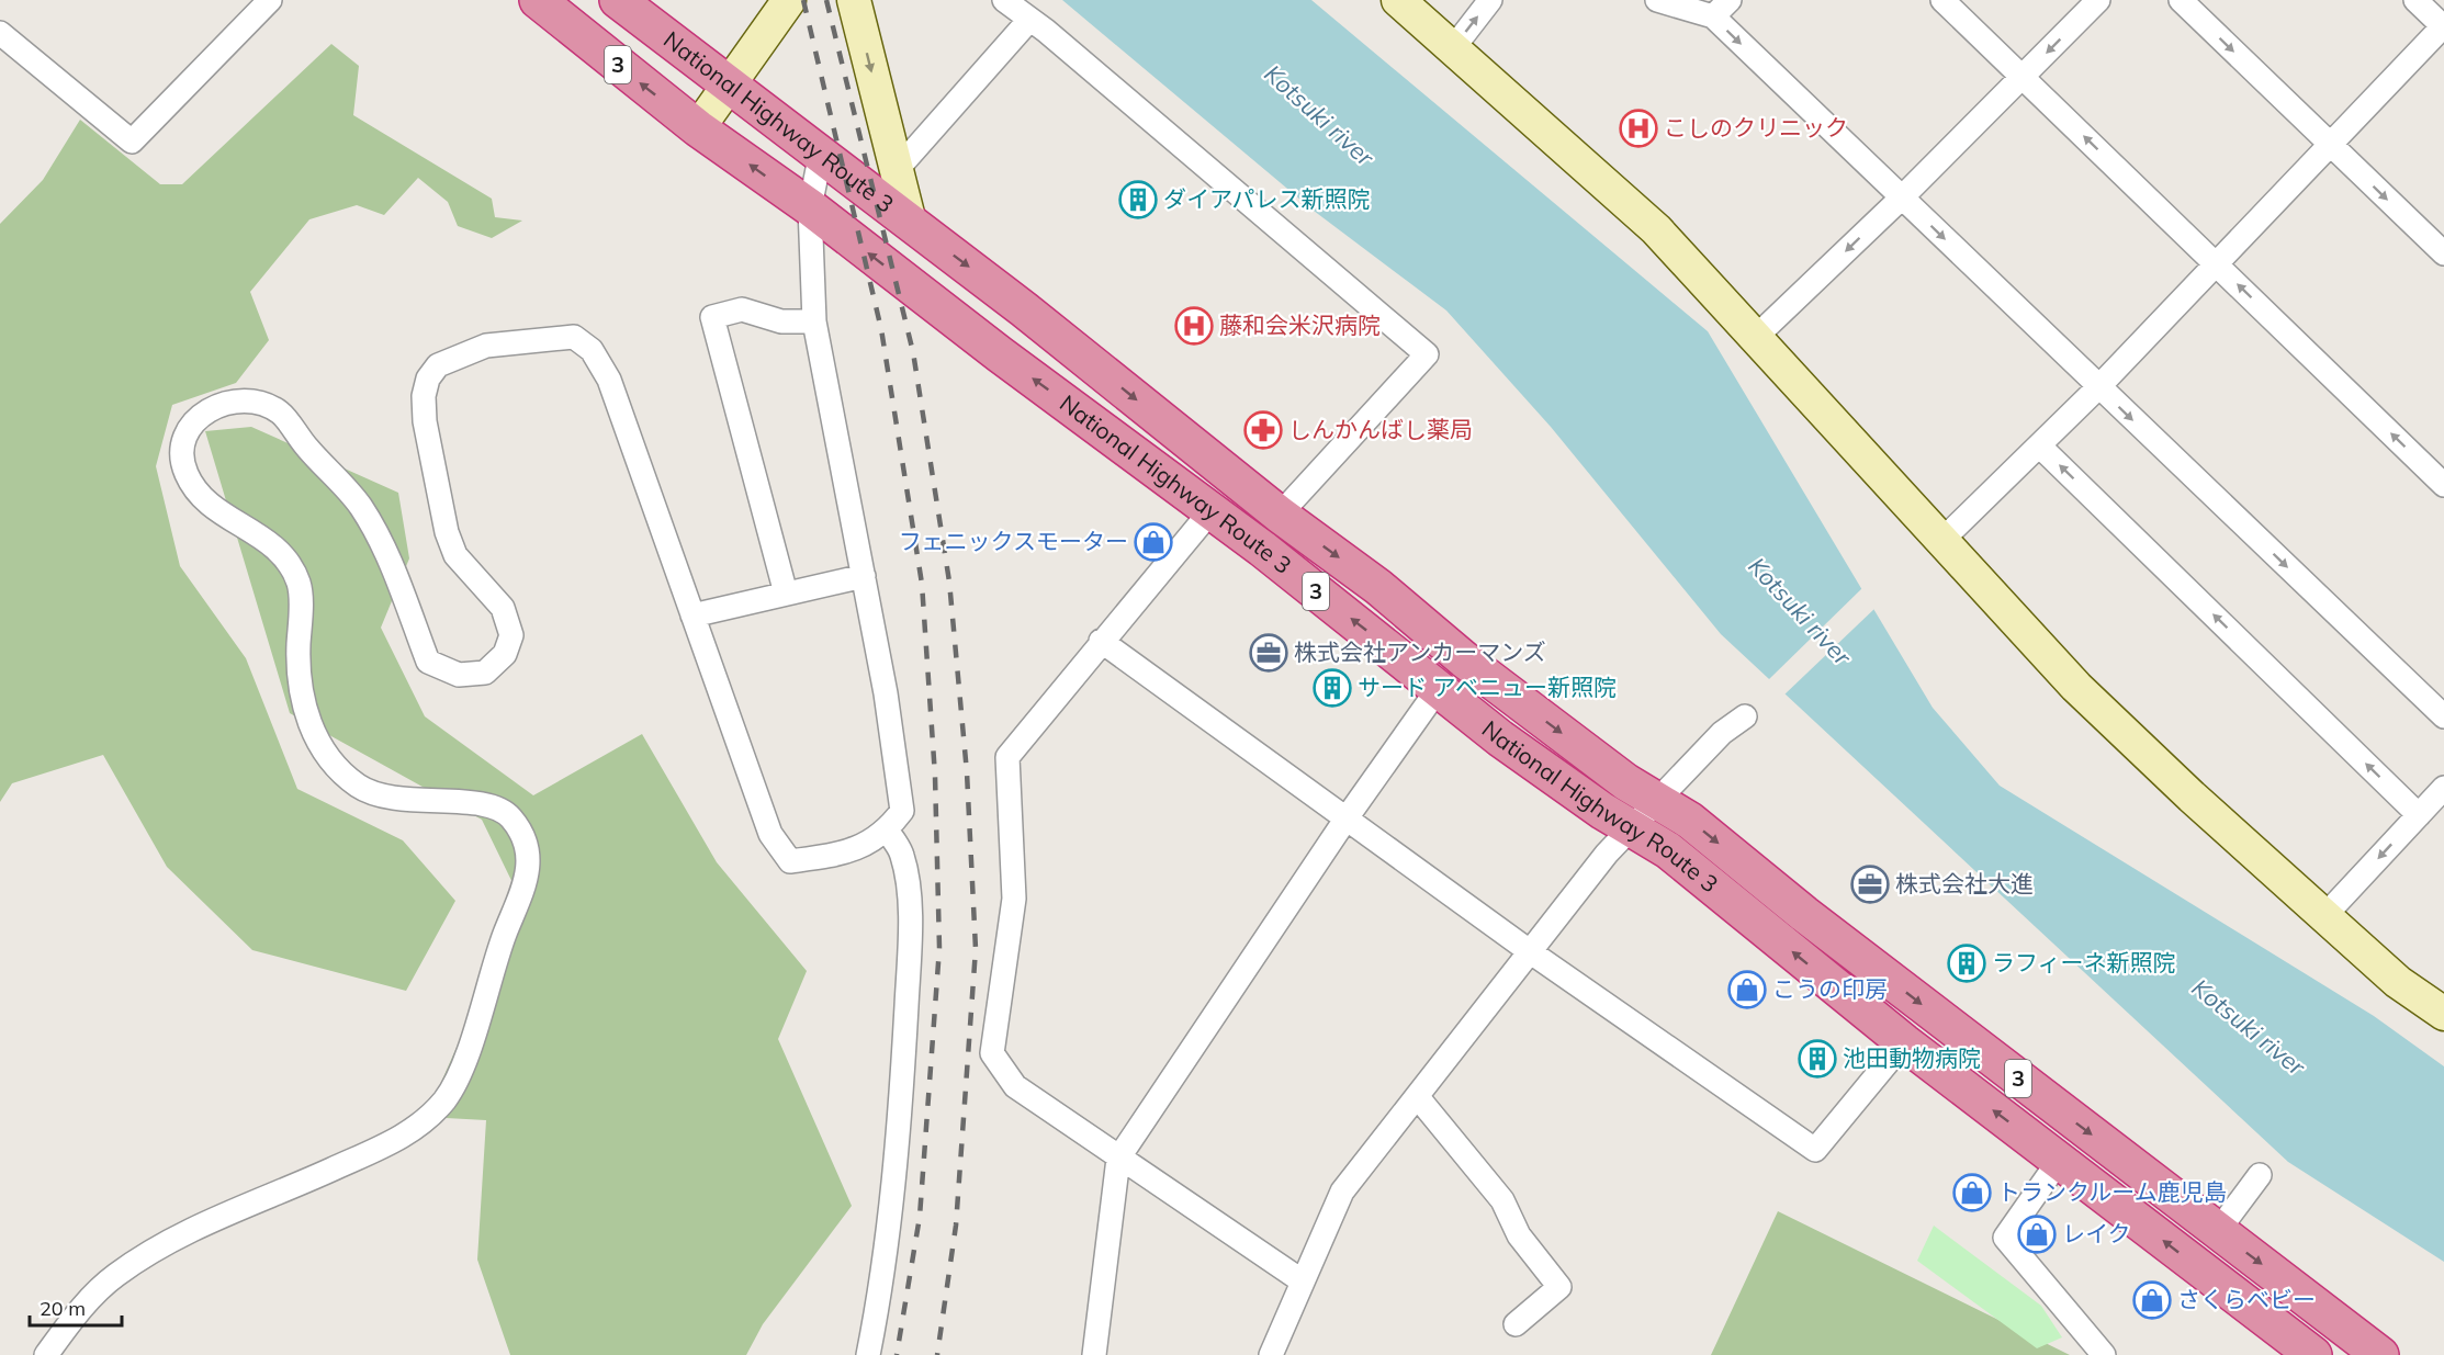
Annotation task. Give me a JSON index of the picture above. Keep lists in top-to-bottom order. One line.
{"streets":{"highway":["3","National Highway Route 3"]},"water":["Kotsuki river"],"places":{"hospital":["こしのクリニック","藤和会米沢病院"],"building":["ダイアパレス新照院","サード アベニュー新照院","ラフィーネ新照院","池田動物病院"],"pharmacy":["しんかんばし薬局"],"shop":["フェニックスモーター","こうの印房","トランクルーム鹿児島","レイク","さくらベビー"],"office":["株式会社アンカーマンズ","株式会社大進"]},"scale_bar":"20 m"}
